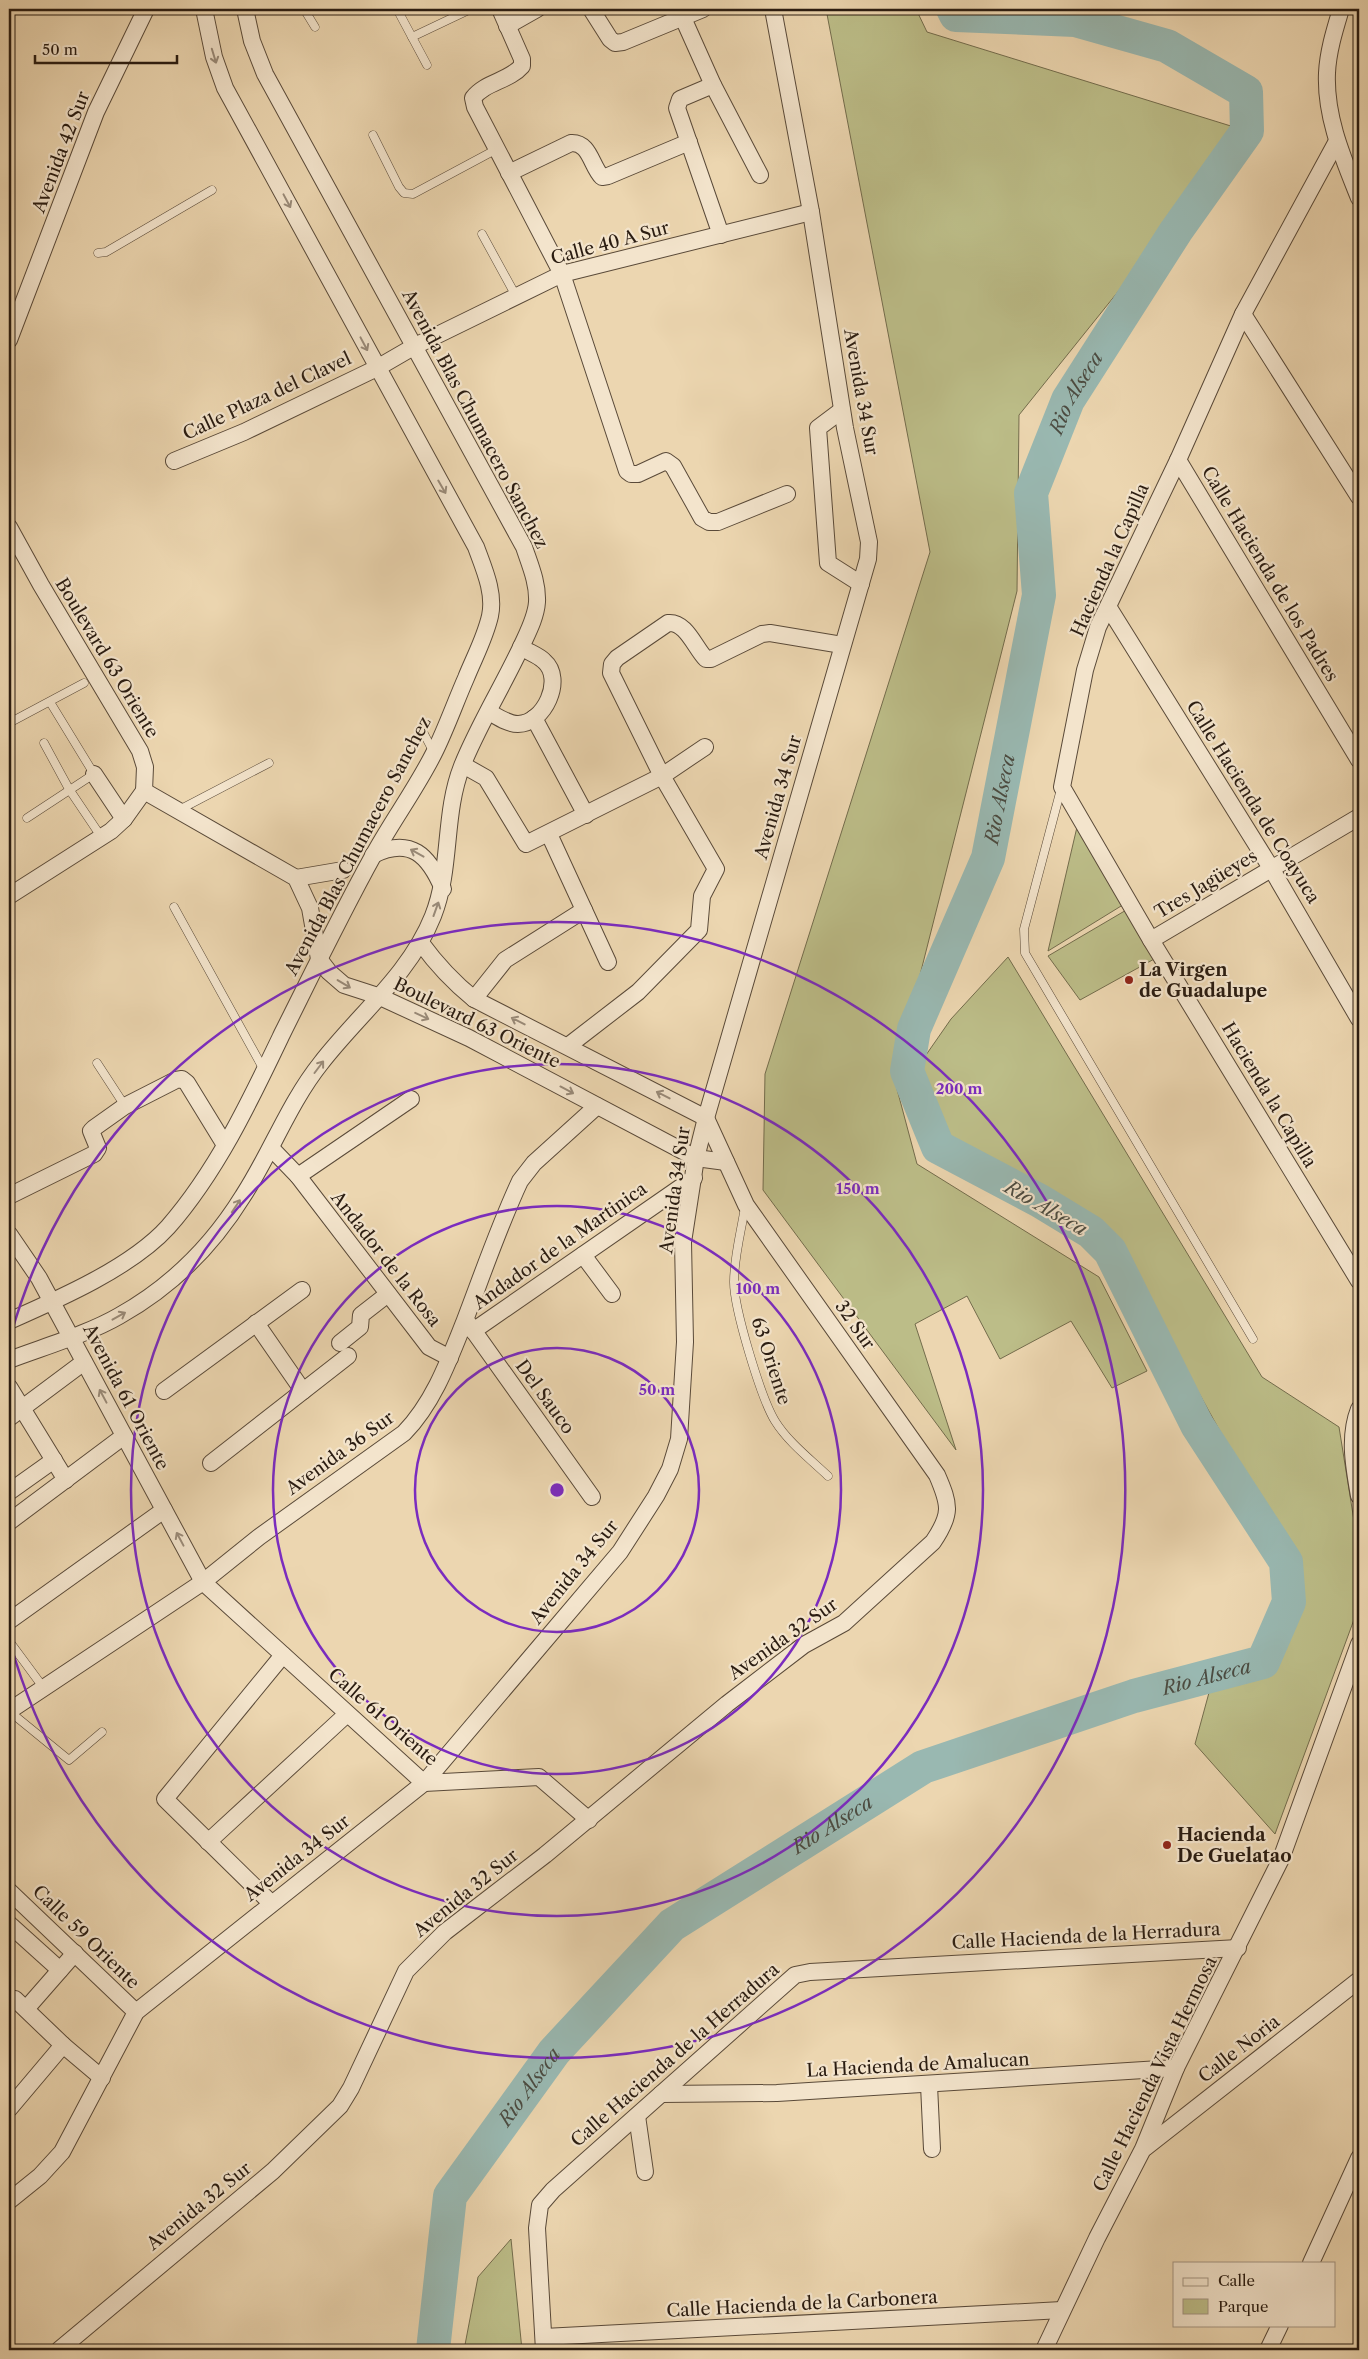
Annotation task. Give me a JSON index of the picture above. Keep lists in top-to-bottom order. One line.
{"streets":{"street":["Avenida 42 Sur","Calle 40 A Sur","Avenida 34 Sur","Calle Plaza del Clavel","Avenida Blas Chumacero Sanchez","Hacienda la Capilla","Calle Hacienda de los Padres","Boulevard 63 Oriente","Calle Hacienda de Coayuca","Tres Jagüeyes","Andador de la Martinica","Andador de la Rosa","32 Sur","Avenida 61 Oriente","Del Sauco","Avenida 36 Sur","Avenida 32 Sur","Calle 61 Oriente","Calle Hacienda de la Herradura","Calle 59 Oriente","Calle Noria","La Hacienda de Amalucan","Calle Hacienda Vista Hermosa","Calle Hacienda de la Carbonera"],"lane":["63 Oriente"]},"crossings":[["Calle 40 A Sur","Avenida 34 Sur"],["Calle 40 A Sur","Calle Plaza del Clavel"],["Calle 40 A Sur","Avenida Blas Chumacero Sanchez"],["Avenida 34 Sur","Boulevard 63 Oriente"],["Avenida 34 Sur","Andador de la Martinica"],["Avenida 34 Sur","32 Sur"],["Avenida 34 Sur","Calle 61 Oriente"],["Avenida 34 Sur","Calle 59 Oriente"],["Calle Plaza del Clavel","Avenida Blas Chumacero Sanchez"],["Avenida Blas Chumacero Sanchez","Boulevard 63 Oriente"],["Avenida Blas Chumacero Sanchez","Andador de la Rosa"],["Avenida Blas Chumacero Sanchez","Avenida 61 Oriente"],["Hacienda la Capilla","Calle Hacienda de los Padres"],["Hacienda la Capilla","Calle Hacienda de Coayuca"],["Hacienda la Capilla","Tres Jagüeyes"],["Boulevard 63 Oriente","32 Sur"],["Boulevard 63 Oriente","Avenida 36 Sur"],["Calle Hacienda de Coayuca","Tres Jagüeyes"],["Andador de la Martinica","Del Sauco"],["Andador de la Martinica","Avenida 36 Sur"],["Andador de la Rosa","Avenida 36 Sur"],["32 Sur","63 Oriente"],["32 Sur","Avenida 32 Sur"],["Avenida 61 Oriente","Avenida 36 Sur"],["Avenida 61 Oriente","Calle 61 Oriente"],["Del Sauco","Avenida 36 Sur"],["Avenida 36 Sur","Calle 61 Oriente"],["Avenida 32 Sur","Calle 61 Oriente"],["Calle Hacienda de la Herradura","La Hacienda de Amalucan"],["Calle Hacienda de la Herradura","Calle Hacienda Vista Hermosa"],["Calle Hacienda de la Herradura","Calle Hacienda de la Carbonera"],["Calle Noria","Calle Hacienda Vista Hermosa"],["La Hacienda de Amalucan","Calle Hacienda Vista Hermosa"],["Calle Hacienda Vista Hermosa","Calle Hacienda de la Carbonera"]],"water":["Rio Alseca"],"places":["La Virgen de Guadalupe","Hacienda De Guelatao"],"legend":["Calle","Parque"],"scale_bar":"50 m","rings":["200 m","150 m","100 m","50 m"]}
